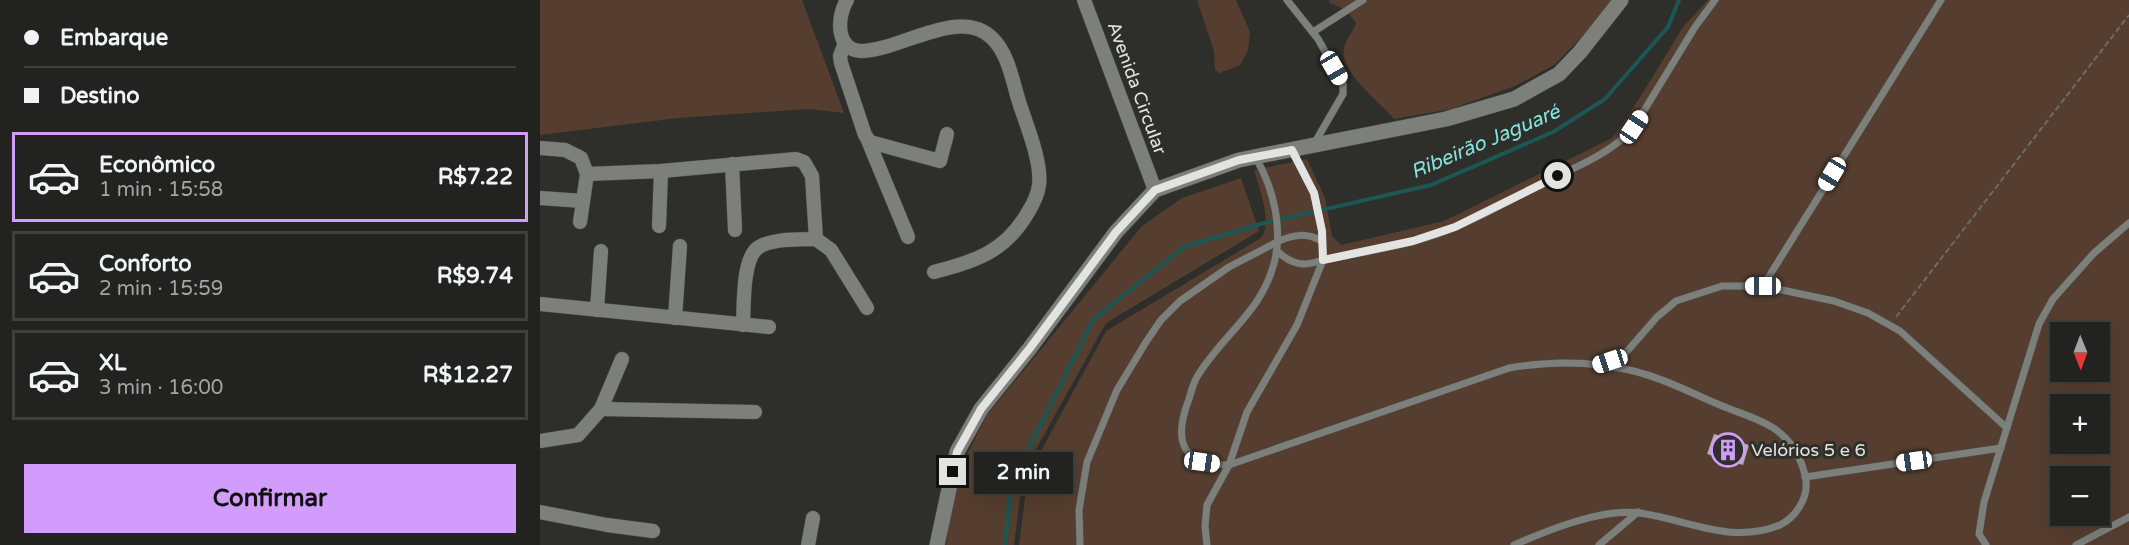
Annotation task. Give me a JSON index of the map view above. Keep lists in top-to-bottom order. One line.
{"streets":{"street":["Avenida Circular"]},"water":["Ribeirão Jaguaré"],"places":{"building":["Velórios 5 e 6"]},"north":"bottom","page":{"banner":["Embarque","Destino"],"list":[{"name":"Econômico","note":"1 min · 15:58","value":"R$7.22"},{"name":"Conforto","note":"2 min · 15:59","value":"R$9.74"},{"name":"XL","note":"3 min · 16:00","value":"R$12.27"}],"map_buttons":["+","−"],"buttons":"Confirmar","bubble":"2 min"}}
